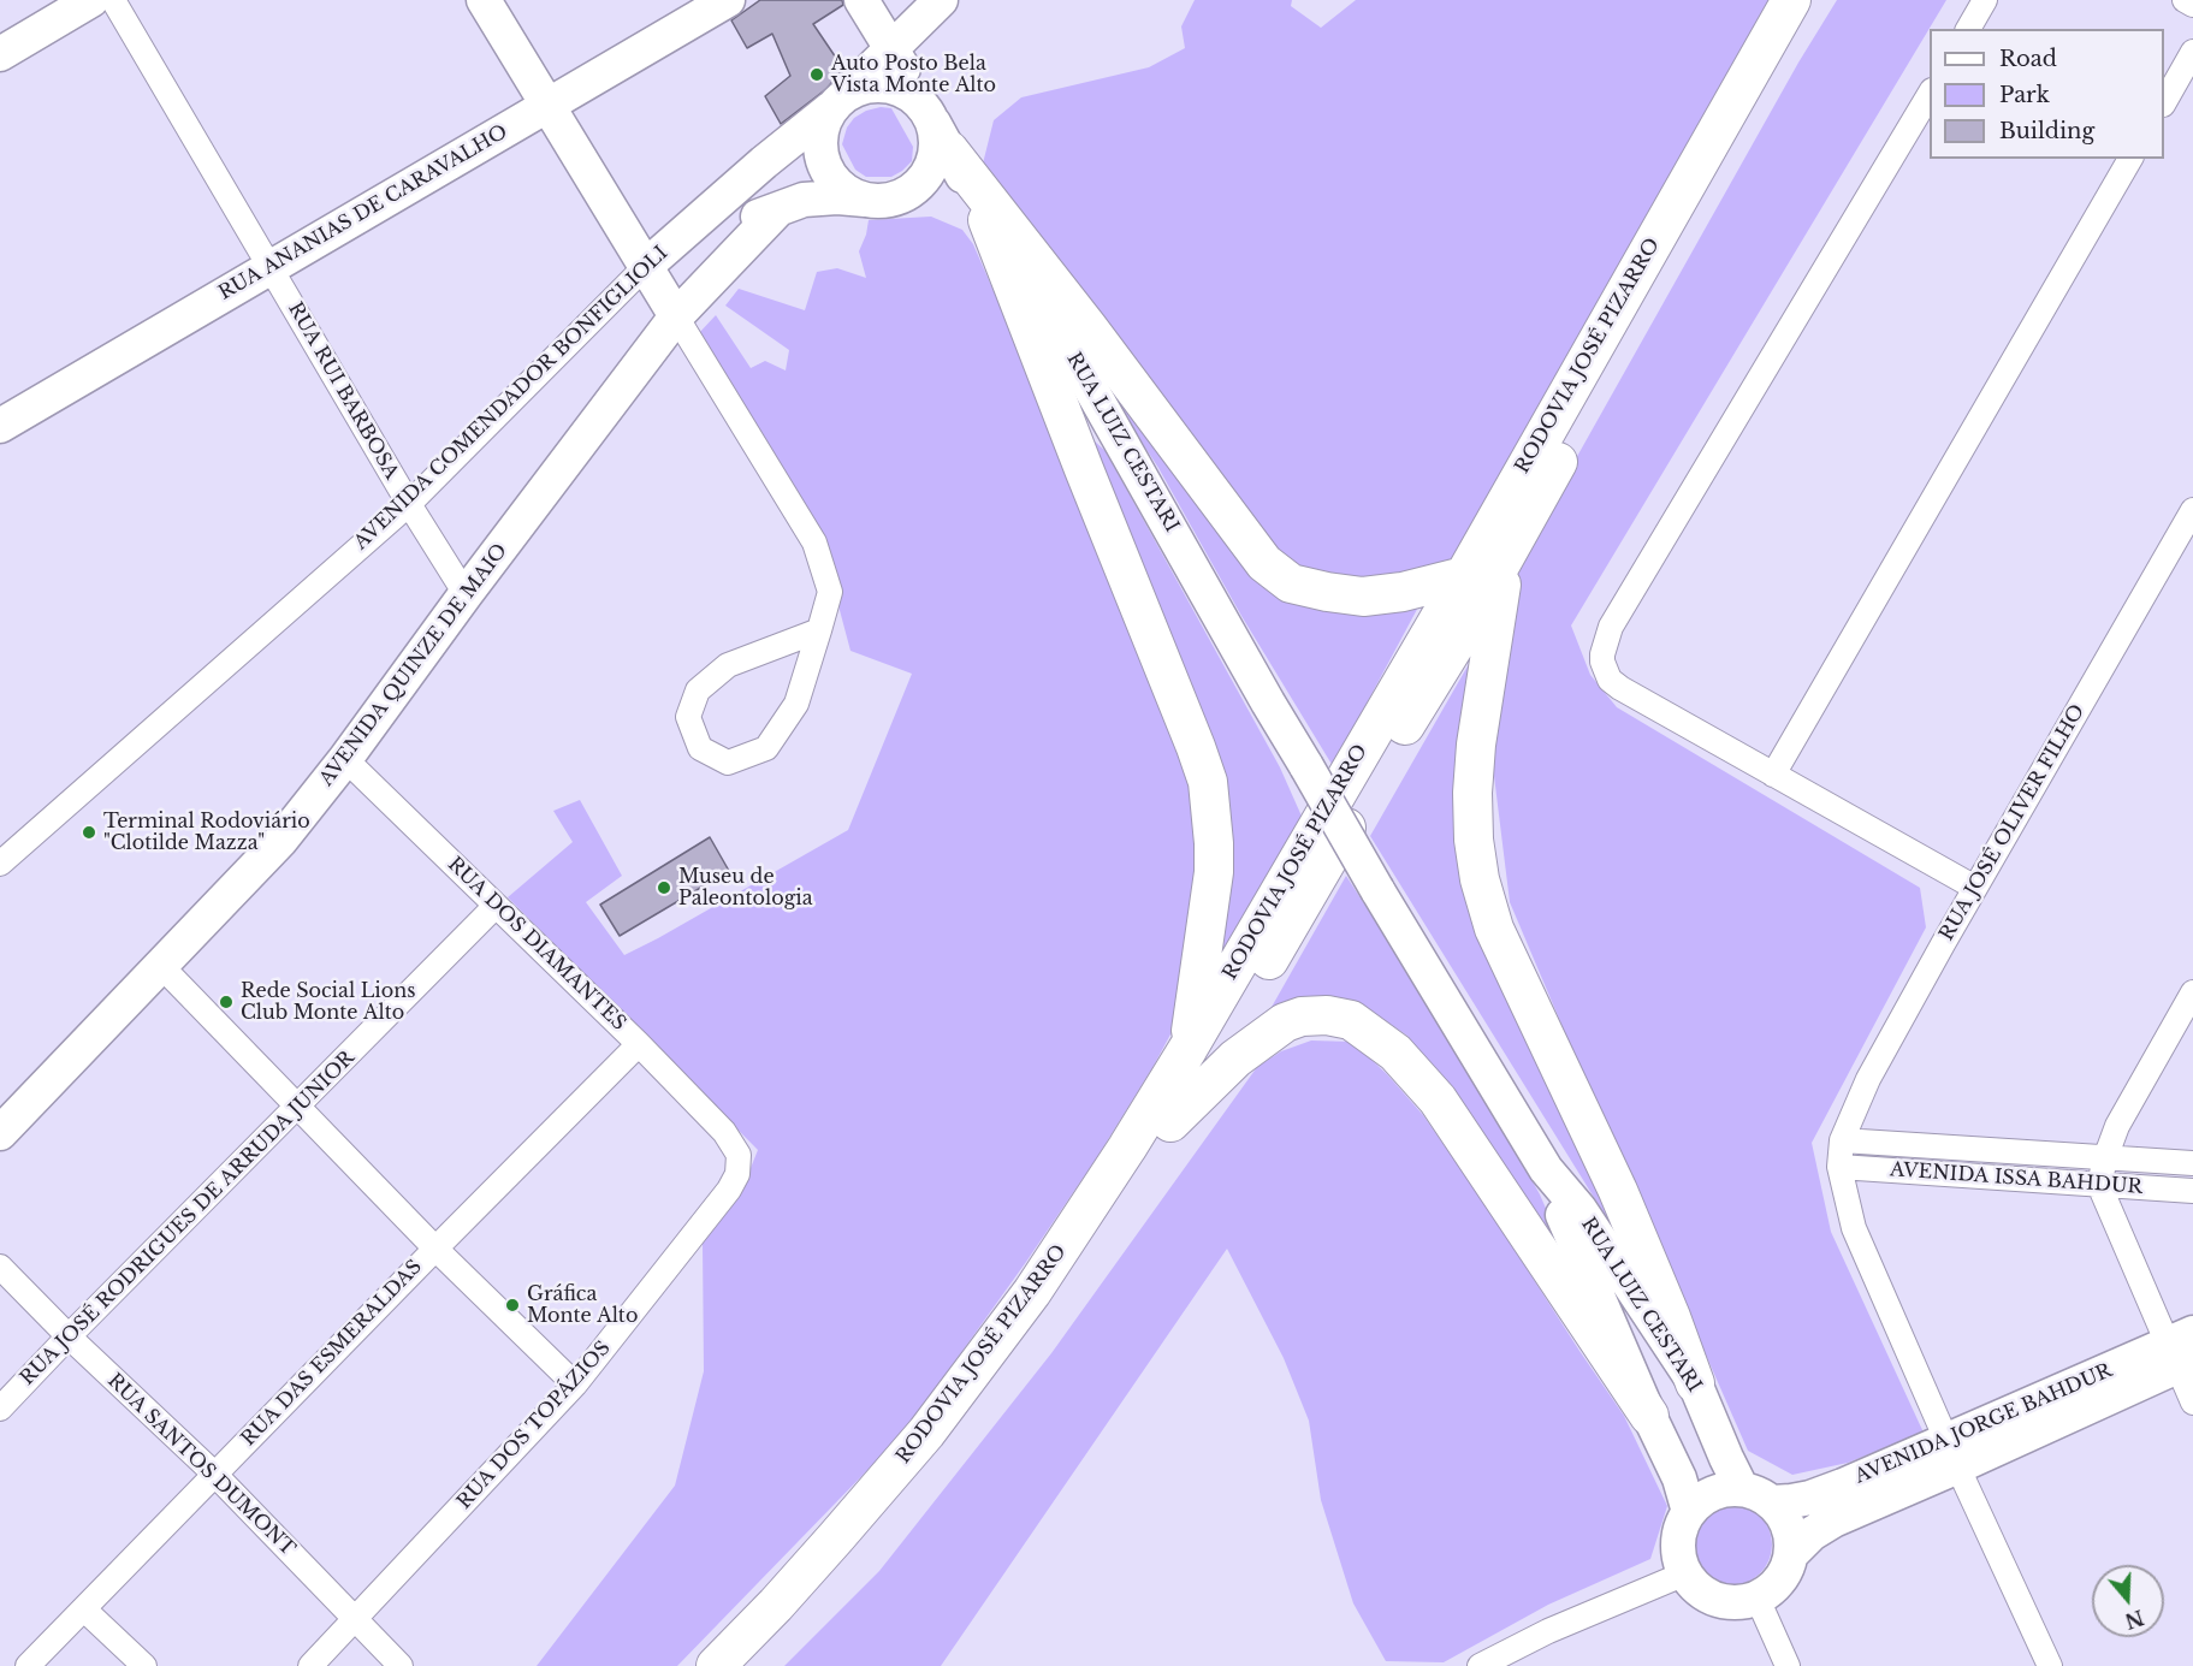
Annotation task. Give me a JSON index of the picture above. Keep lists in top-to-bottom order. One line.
{"streets":{"main road":["RODOVIA JOSÉ PIZARRO"],"street":["RUA ANANIAS DE CARAVALHO","RUA RUI BARBOSA","AVENIDA COMENDADOR BONFIGLIOLI","RUA LUIZ CESTARI","AVENIDA QUINZE DE MAIO","RUA JOSÉ OLIVER FILHO","RUA DOS DIAMANTES","AVENIDA ISSA BAHDUR","RUA JOSÉ RODRIGUES DE ARRUDA JUNIOR","RUA DAS ESMERALDAS","AVENIDA JORGE BAHDUR","RUA DOS TOPÁZIOS","RUA SANTOS DUMONT"]},"crossings":[["RUA ANANIAS DE CARAVALHO","RUA RUI BARBOSA"],["RUA RUI BARBOSA","AVENIDA COMENDADOR BONFIGLIOLI"],["RUA RUI BARBOSA","AVENIDA QUINZE DE MAIO"],["AVENIDA COMENDADOR BONFIGLIOLI","RUA LUIZ CESTARI"],["RUA LUIZ CESTARI","AVENIDA JORGE BAHDUR"],["AVENIDA QUINZE DE MAIO","RUA DOS DIAMANTES"],["RUA JOSÉ OLIVER FILHO","AVENIDA ISSA BAHDUR"],["RUA JOSÉ OLIVER FILHO","AVENIDA JORGE BAHDUR"],["RUA DOS DIAMANTES","RUA JOSÉ RODRIGUES DE ARRUDA JUNIOR"],["RUA DOS DIAMANTES","RUA DAS ESMERALDAS"],["RUA DOS DIAMANTES","RUA DOS TOPÁZIOS"],["RUA JOSÉ RODRIGUES DE ARRUDA JUNIOR","RUA SANTOS DUMONT"],["RUA DAS ESMERALDAS","RUA SANTOS DUMONT"],["RUA DOS TOPÁZIOS","RUA SANTOS DUMONT"]],"places":["Auto Posto Bela Vista Monte Alto","Terminal Rodoviário \"Clotilde Mazza\"","Museu de Paleontologia","Rede Social Lions Club Monte Alto","Gráfica Monte Alto"],"legend":["Road","Park","Building"],"north":"bottom"}
